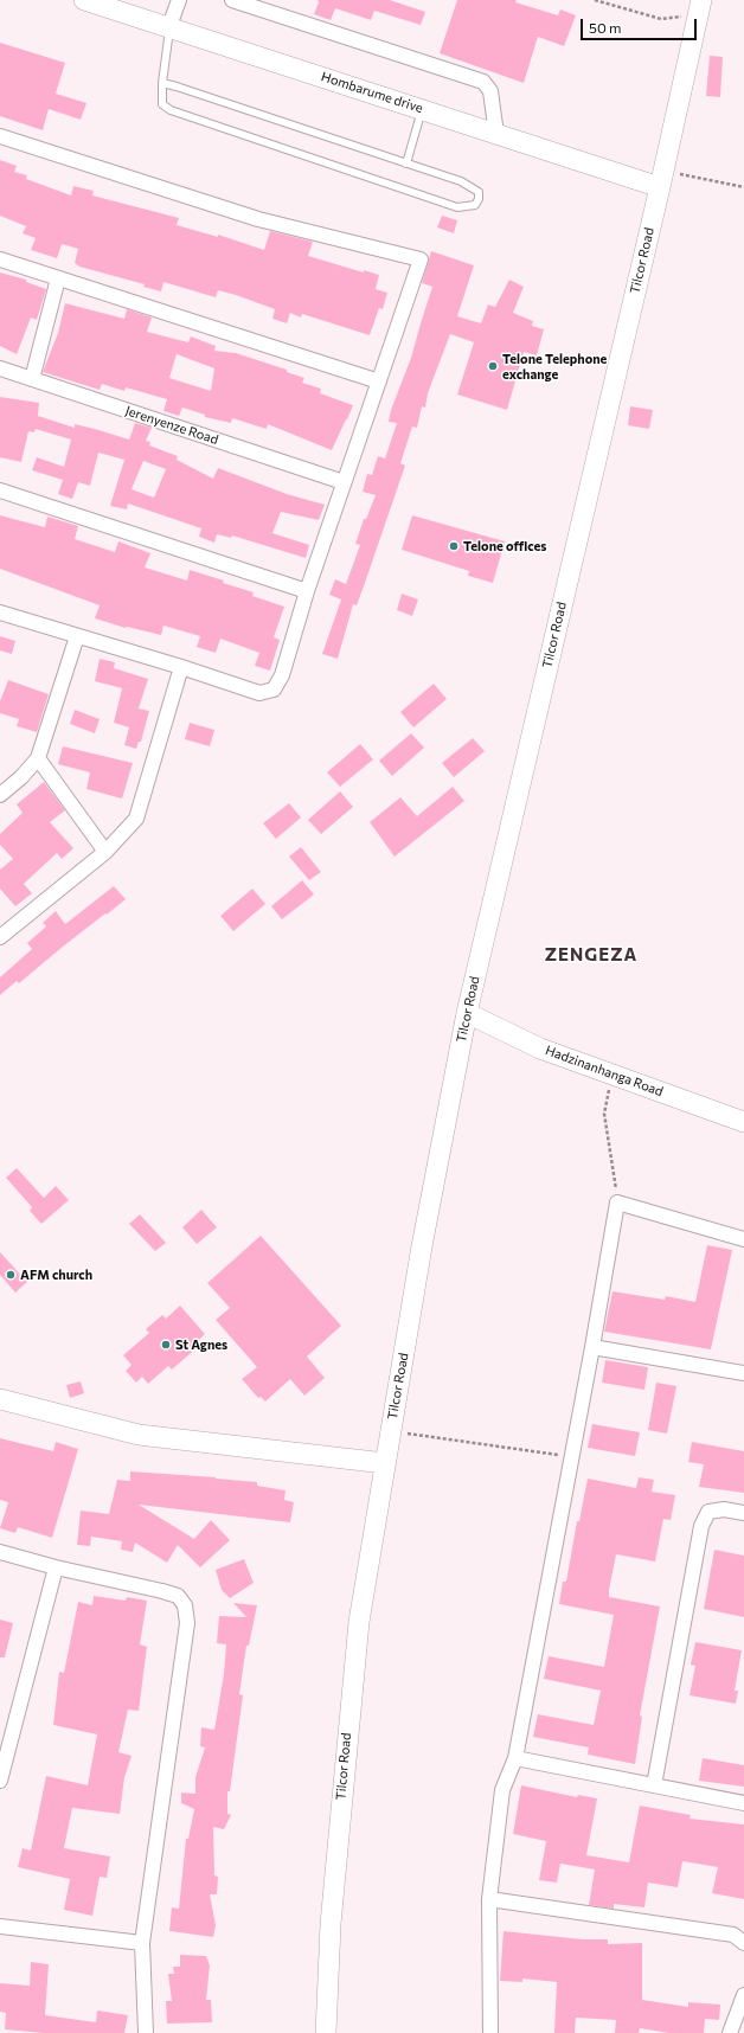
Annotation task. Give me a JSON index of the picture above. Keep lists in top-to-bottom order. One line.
{"streets":{"street":["Hombarume drive","Tilcor Road","Jerenyenze Road","Hadzinanhanga Road"]},"crossings":[["Hombarume drive","Tilcor Road"],["Tilcor Road","Hadzinanhanga Road"]],"districts":["ZENGEZA"],"places":["Telone Telephone exchange","Telone offices","AFM church","St Agnes"],"scale_bar":"50 m"}
